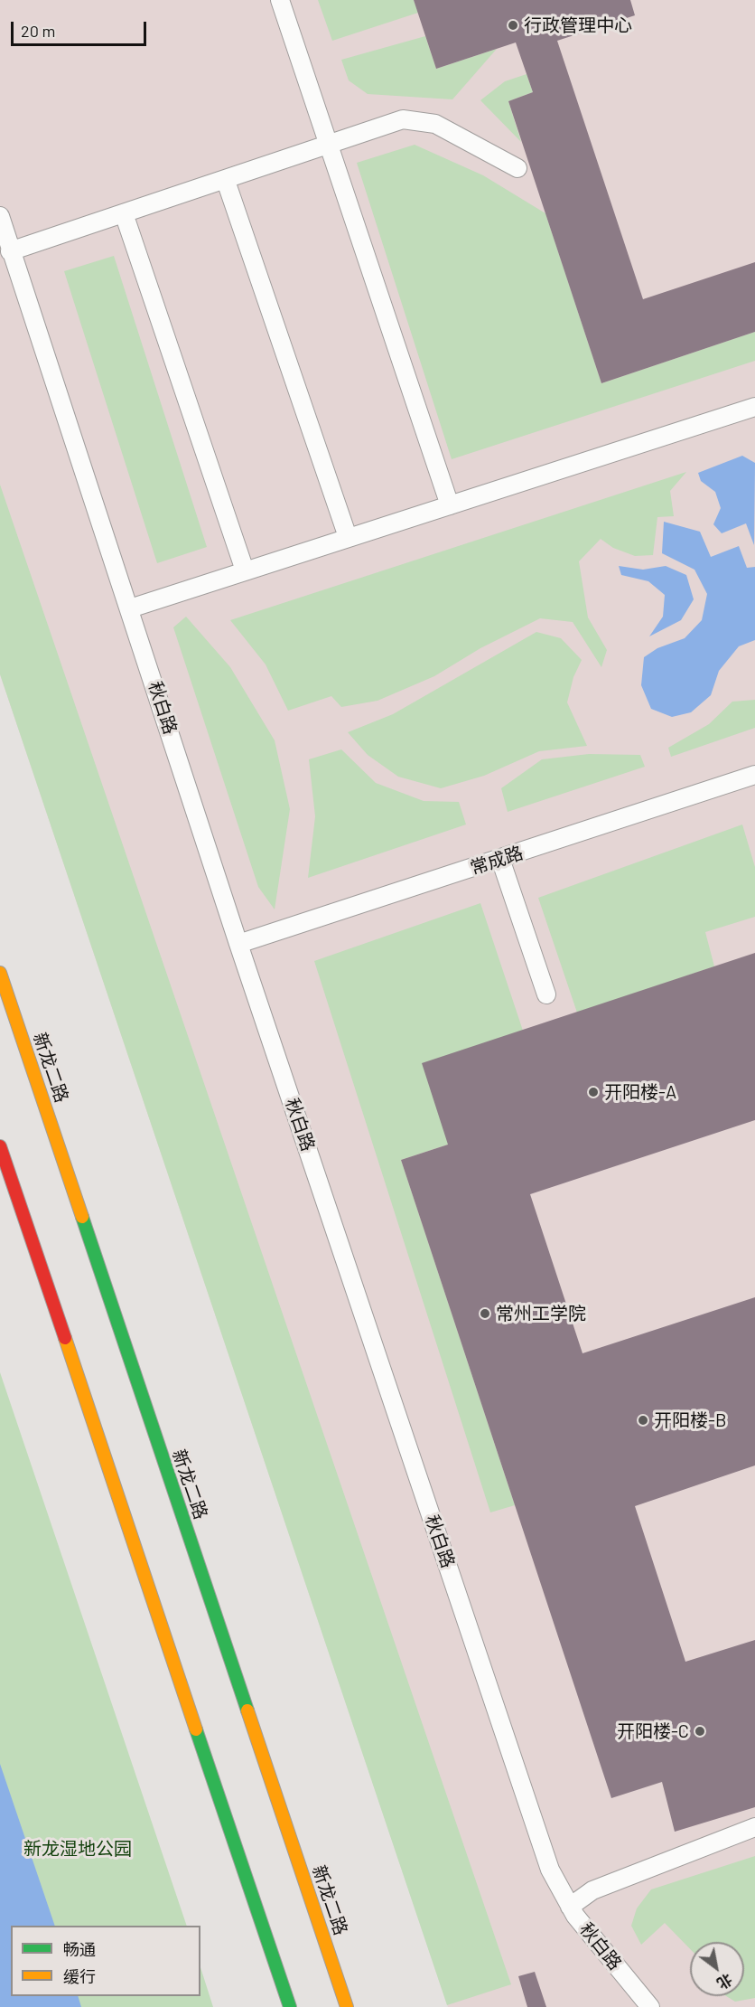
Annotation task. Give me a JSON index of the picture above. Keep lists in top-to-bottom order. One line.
{"streets":{"street":["新龙二路"],"lane":["秋白路","常成路"]},"crossings":[["秋白路","常成路"]],"parks":["新龙湿地公园"],"places":["行政管理中心","开阳楼-A","常州工学院","开阳楼-B","开阳楼-C"],"legend":["畅通","缓行"],"scale_bar":"20 m","north":"bottom right"}
